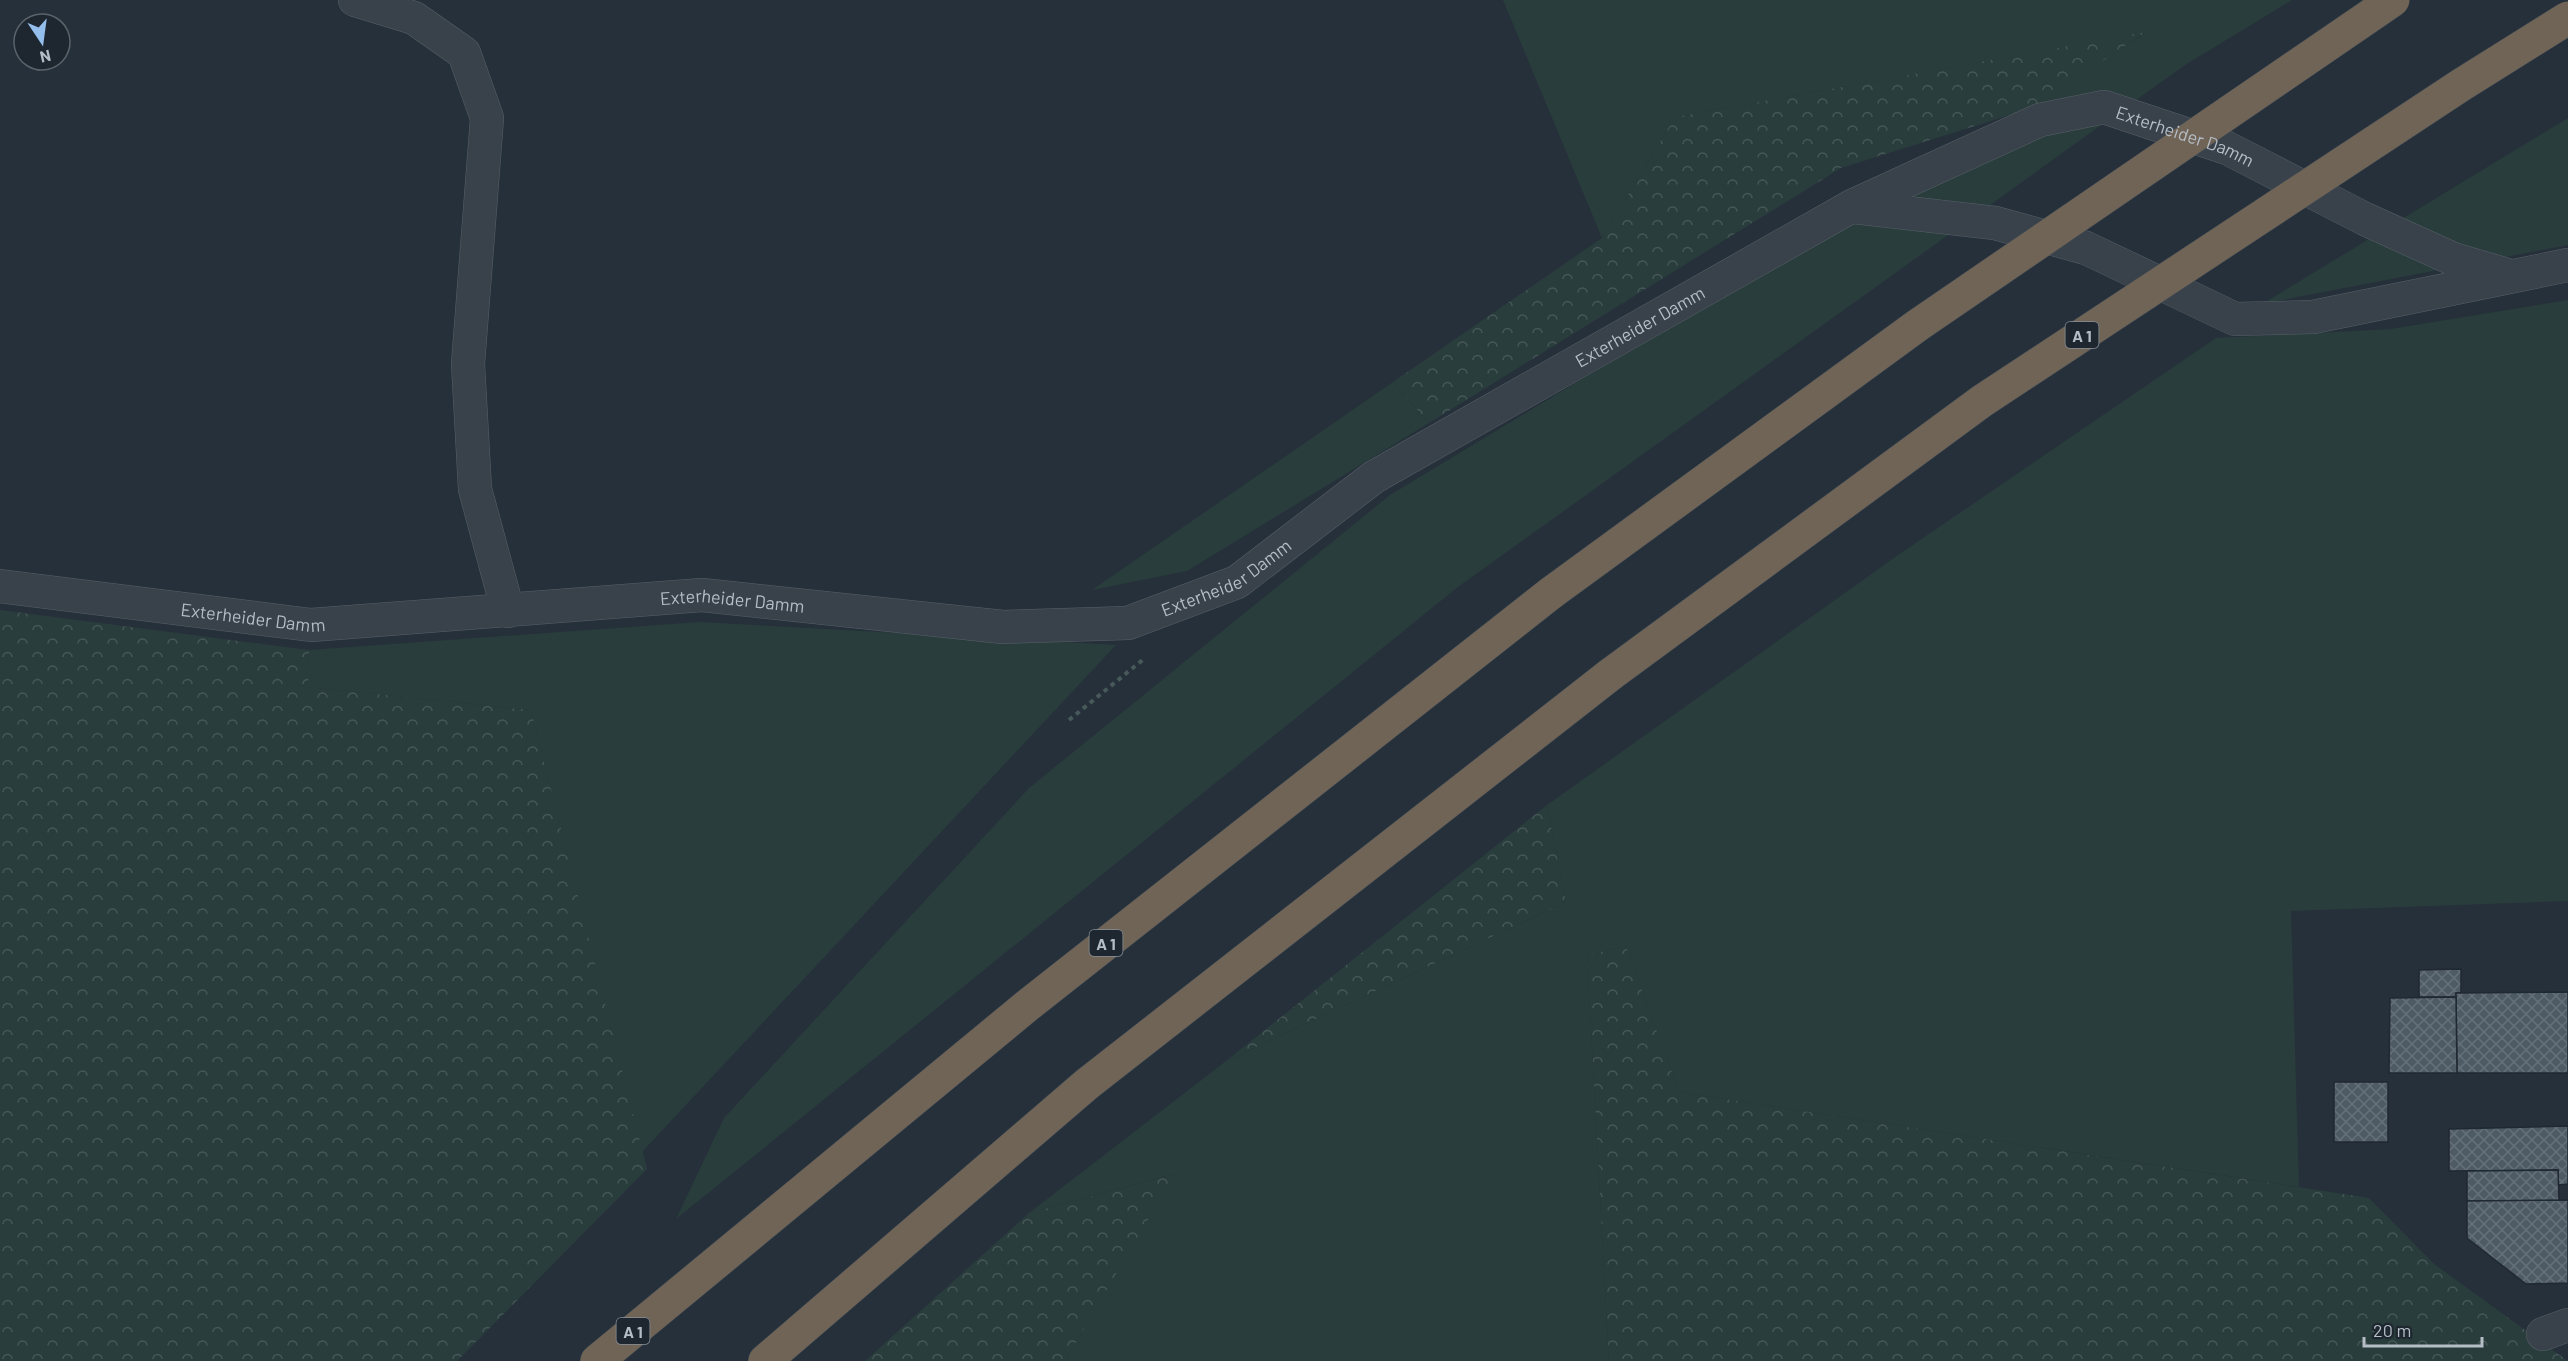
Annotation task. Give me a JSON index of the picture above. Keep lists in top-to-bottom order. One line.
{"streets":{"highway":["A 1"],"street":["Exterheider Damm"]},"scale_bar":"20 m","north":"bottom"}
